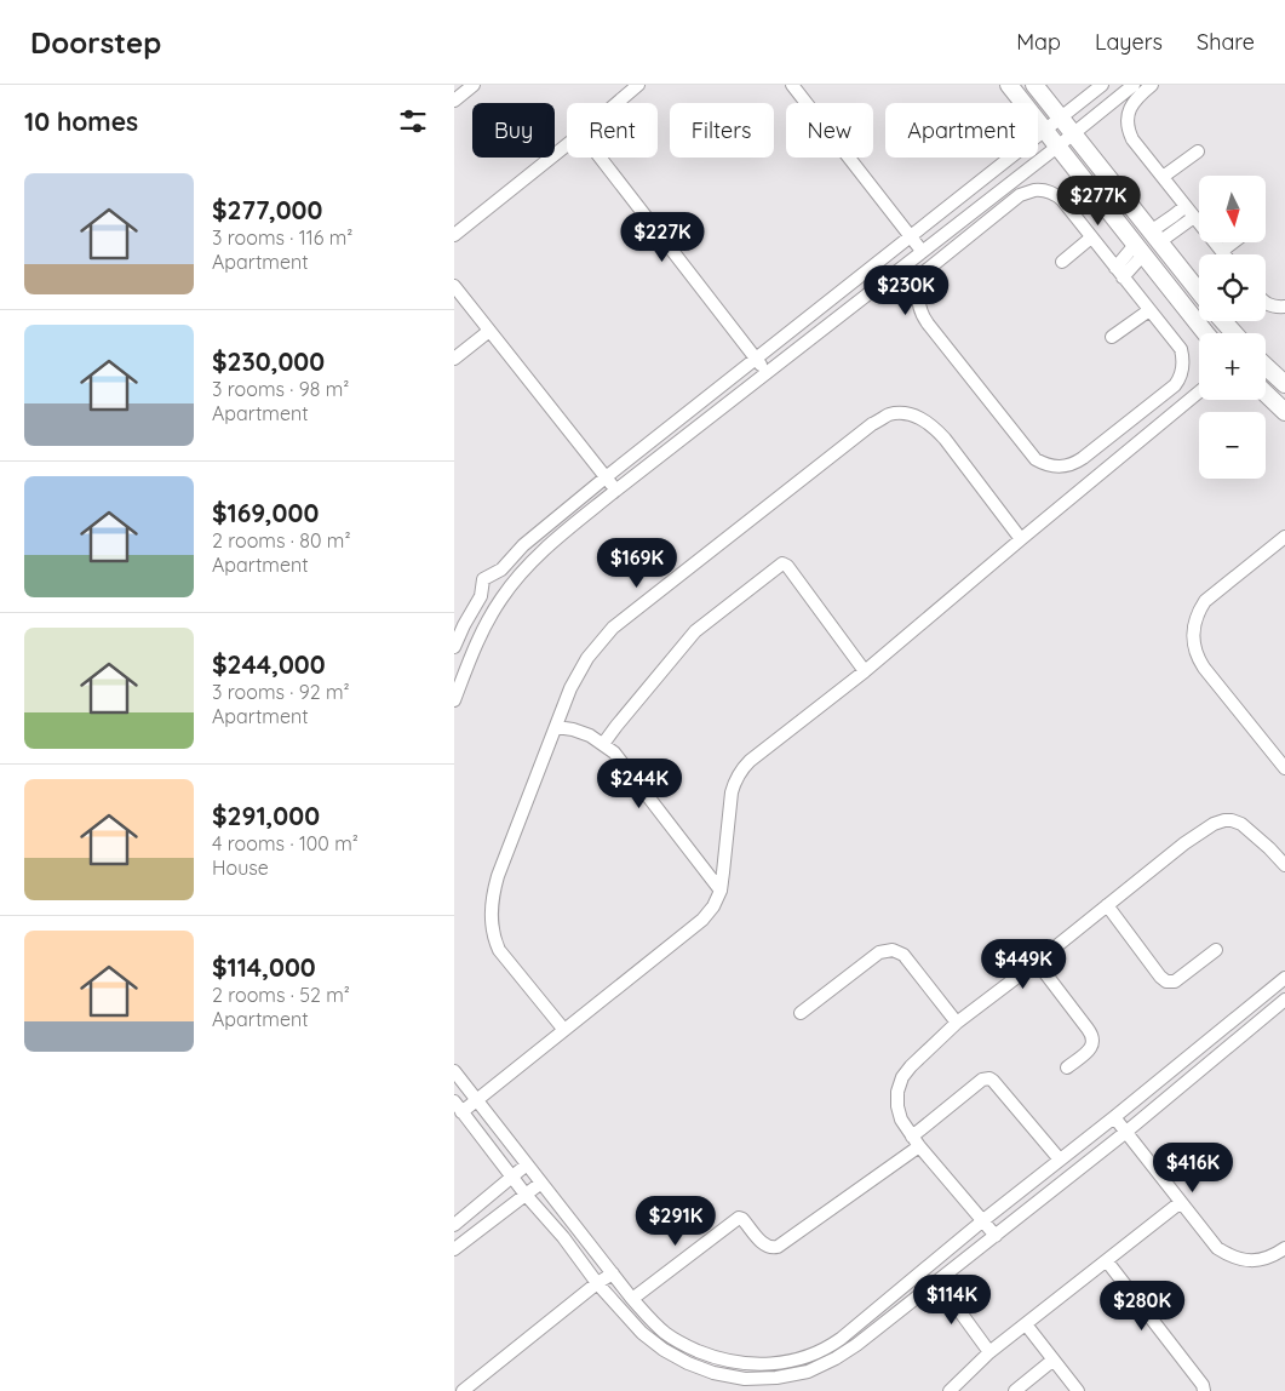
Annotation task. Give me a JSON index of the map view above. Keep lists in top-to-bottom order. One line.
{"north":"bottom","page":{"header":"Doorstep","nav":["Map","Layers","Share"],"heading":"10 homes","chip":["Buy","Rent","Filters","New","Apartment"],"list":[{"name":"$277,000","note":"3 rooms · 116 m² · Apartment"},{"name":"$230,000","note":"3 rooms · 98 m² · Apartment"},{"name":"$169,000","note":"2 rooms · 80 m² · Apartment"},{"name":"$244,000","note":"3 rooms · 92 m² · Apartment"},{"name":"$291,000","note":"4 rooms · 100 m² · House"},{"name":"$114,000","note":"2 rooms · 52 m² · Apartment"}],"map_buttons":["+","−"],"price":["$277K","$227K","$230K","$169K","$244K","$449K","$416K","$291K","$114K","$280K"]}}
